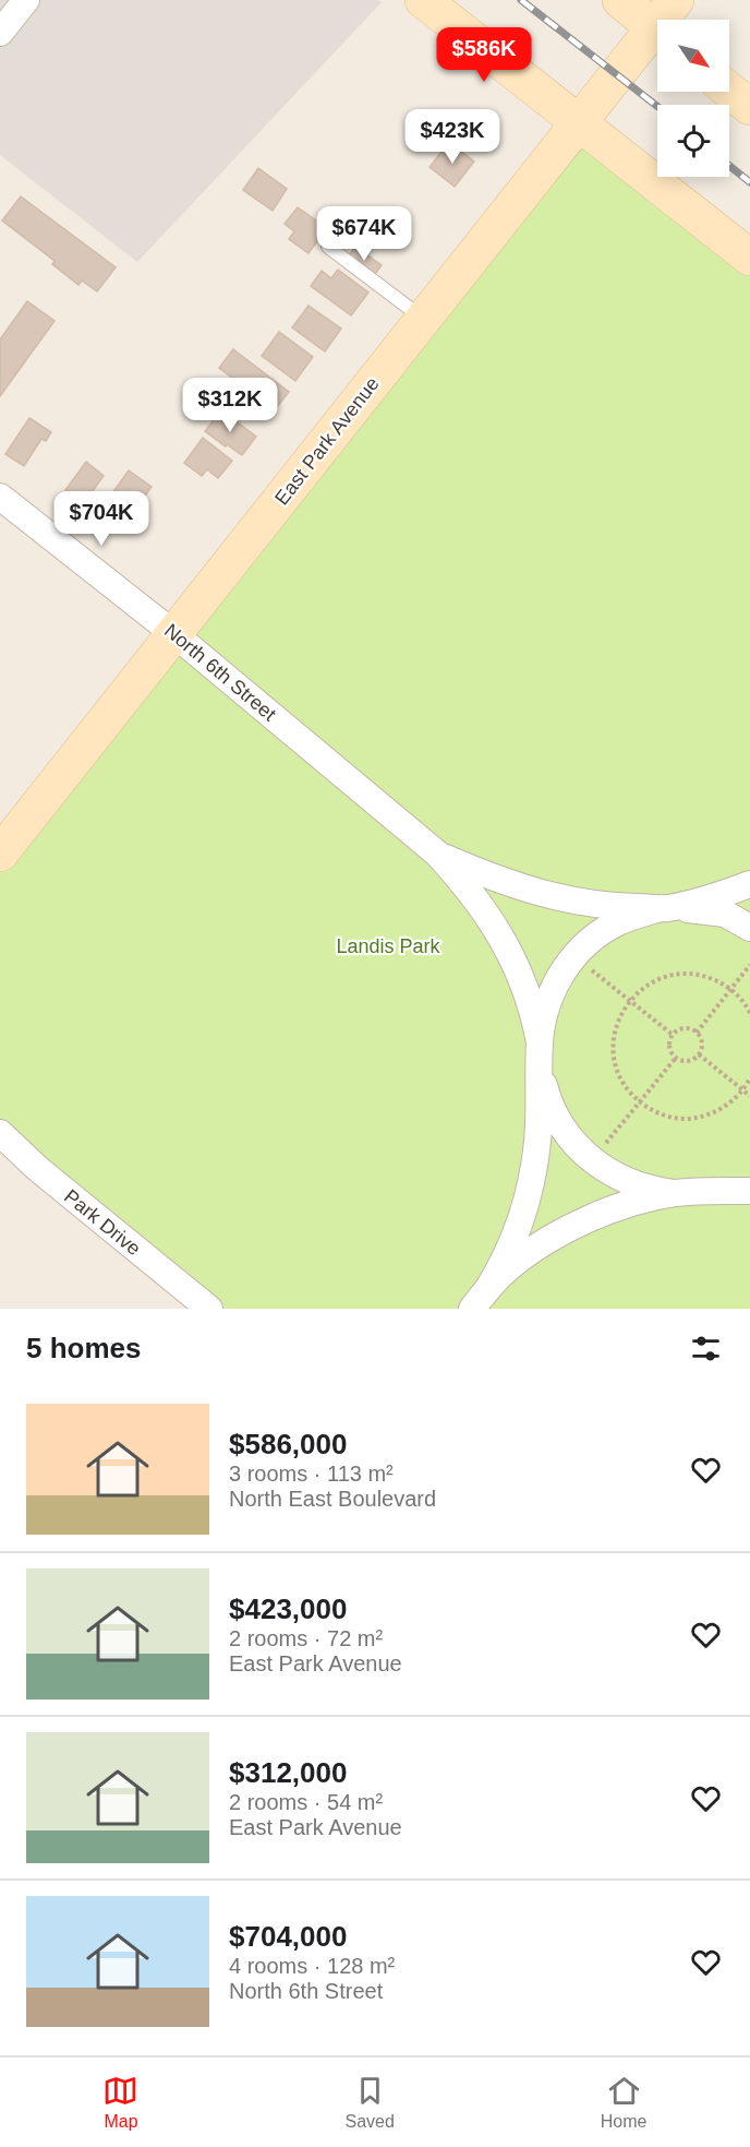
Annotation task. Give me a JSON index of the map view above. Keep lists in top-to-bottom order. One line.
{"streets":{"main road":["East Park Avenue"],"street":["North 6th Street","Park Drive"]},"crossings":[["East Park Avenue","North 6th Street"]],"parks":["Landis Park"],"north":"bottom right","page":{"price":["$586K","$423K","$674K","$312K","$704K"],"heading":"5 homes","list":[{"name":"$586,000","note":"3 rooms · 113 m² · North East Boulevard"},{"name":"$423,000","note":"2 rooms · 72 m² · East Park Avenue"},{"name":"$312,000","note":"2 rooms · 54 m² · East Park Avenue"},{"name":"$704,000","note":"4 rooms · 128 m² · North 6th Street"}],"tabs":["Map","Saved","Home"]}}
